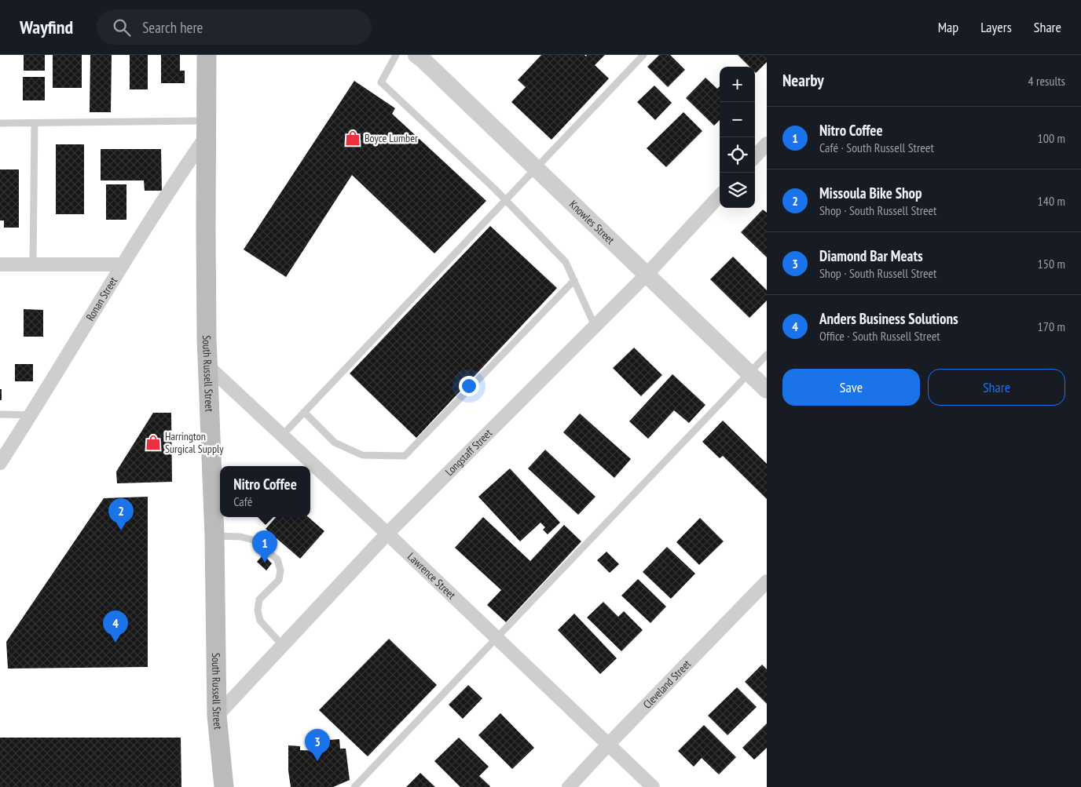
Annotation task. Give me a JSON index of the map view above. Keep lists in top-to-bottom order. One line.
{"streets":{"main road":["South Russell Street"],"street":["Knowles Street","Ronan Street","Longstaff Street","Lawrence Street","Cleveland Street"]},"crossings":[["Knowles Street","Longstaff Street"],["Ronan Street","South Russell Street"],["South Russell Street","Longstaff Street"],["South Russell Street","Lawrence Street"],["Longstaff Street","Lawrence Street"],["Lawrence Street","Cleveland Street"]],"places":{"shop":["Boyce Lumber","Harrington Surgical Supply"]},"page":{"header":"Wayfind","search":"Search here","nav":["Map","Layers","Share"],"heading":["Nearby","4 results"],"map_buttons":["+","−"],"list":[{"mark":"1","name":"Nitro Coffee","note":"Café · South Russell Street","value":"100 m"},{"mark":"2","name":"Missoula Bike Shop","note":"Shop · South Russell Street","value":"140 m"},{"mark":"3","name":"Diamond Bar Meats","note":"Shop · South Russell Street","value":"150 m"},{"mark":"4","name":"Anders Business Solutions","note":"Office · South Russell Street","value":"170 m"}],"buttons":["Save","Share"],"popup":["Nitro Coffee","Café"],"pins":["2","1","4","3"]}}
